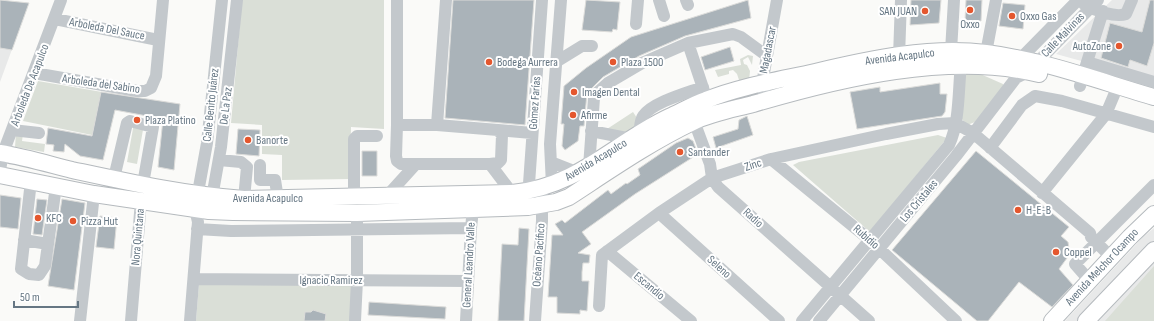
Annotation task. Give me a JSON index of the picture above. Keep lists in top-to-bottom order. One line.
{"streets":{"main road":["Avenida Acapulco","Avenida Melchor Ocampo"],"street":["Arboleda Del Sauce","Calle Malvinas","Magadascar","Arboleda del Sabino","Arboleda De Acapulco","Gómez Farías","Calle Benito Juárez","De La Paz","Zinc","Los Cristales","Radio","Nora Quintana","Rubidio","Océano Pacífico","General Leandro Valle","Seleno","Ignacio Ramirez","Escandio"]},"crossings":[["Arboleda Del Sauce","Arboleda del Sabino"],["Arboleda Del Sauce","Arboleda De Acapulco"],["Calle Malvinas","Avenida Acapulco"],["Calle Malvinas","Los Cristales"],["Magadascar","Avenida Acapulco"],["Avenida Acapulco","Arboleda De Acapulco"],["Avenida Acapulco","Gómez Farías"],["Avenida Acapulco","Calle Benito Juárez"],["Avenida Acapulco","De La Paz"],["Avenida Acapulco","Los Cristales"],["Avenida Acapulco","Radio"],["Avenida Acapulco","Nora Quintana"],["Avenida Acapulco","Océano Pacífico"],["Avenida Acapulco","General Leandro Valle"],["Arboleda del Sabino","Arboleda De Acapulco"],["Gómez Farías","Océano Pacífico"],["Calle Benito Juárez","De La Paz"],["Zinc","Los Cristales"],["Zinc","Radio"],["Zinc","Rubidio"],["Zinc","Seleno"],["Zinc","Escandio"],["Los Cristales","Radio"],["Los Cristales","Rubidio"],["General Leandro Valle","Ignacio Ramirez"]],"places":["Oxxo","SAN JUAN","Oxxo Gas","AutoZone","Bodega Aurrera","Plaza 1500","Imagen Dental","Afirme","Plaza Platino","Banorte","Santander","H-E-B","KFC","Pizza Hut","Coppel"],"scale_bar":"50 m"}
